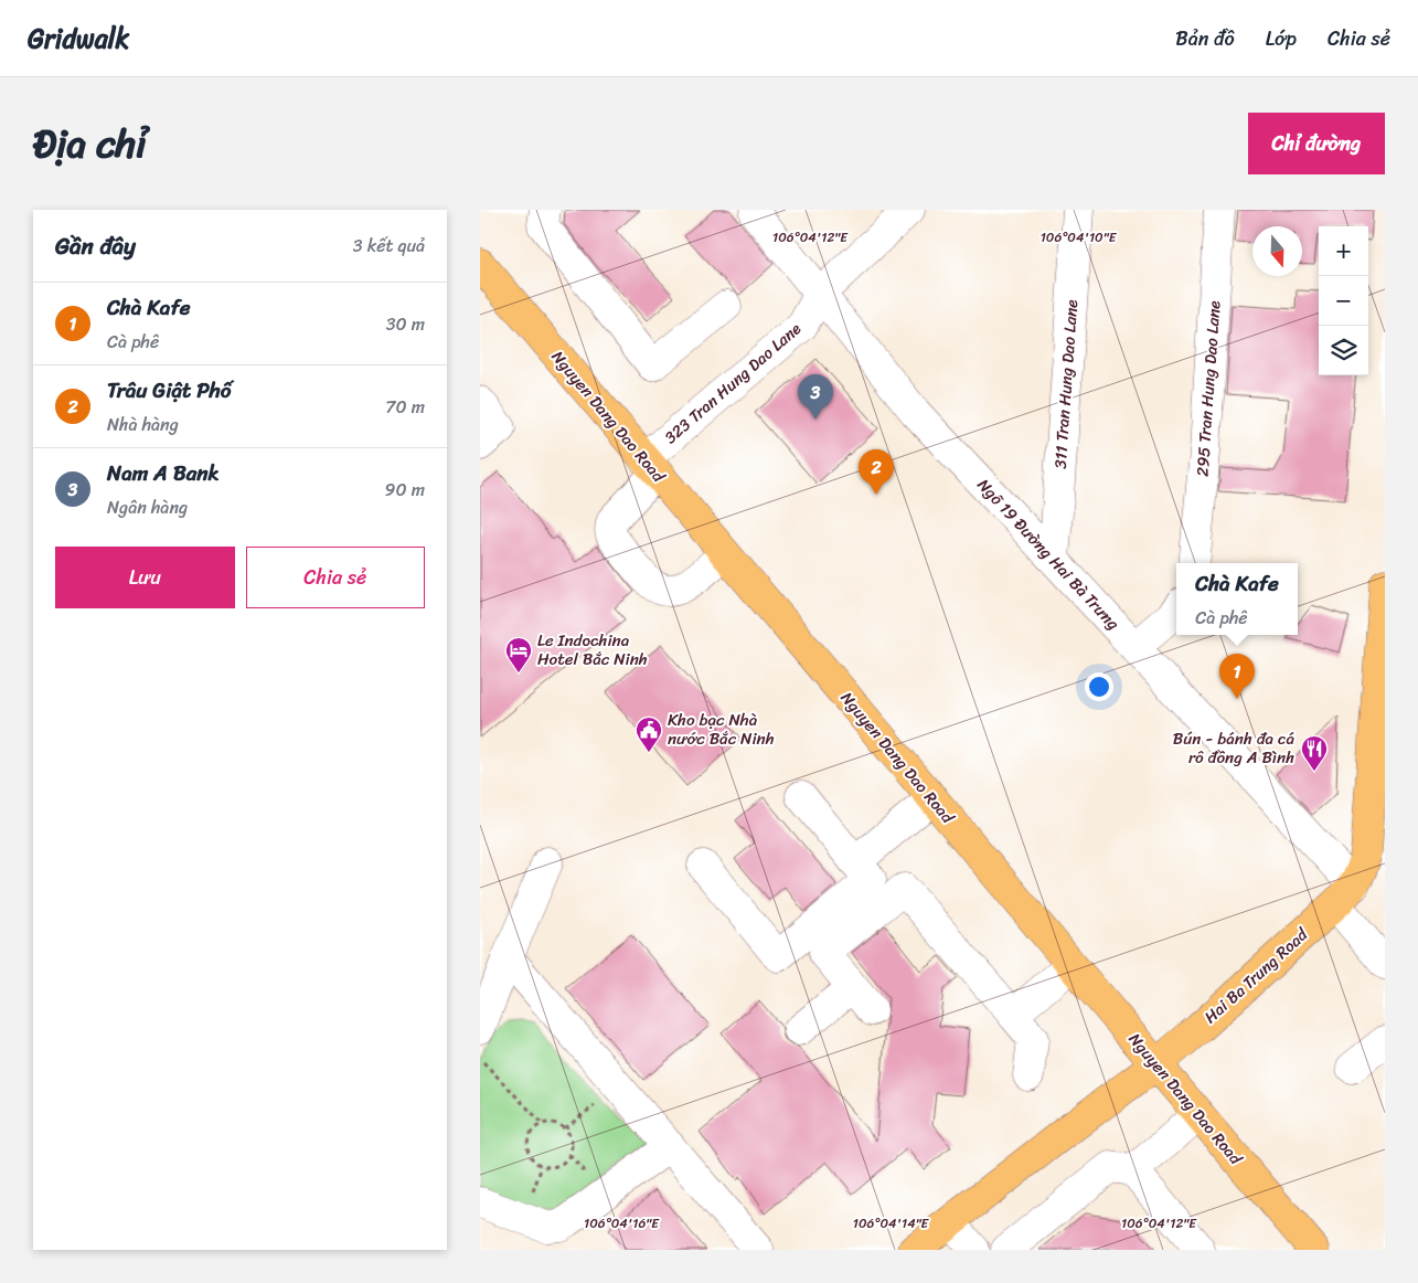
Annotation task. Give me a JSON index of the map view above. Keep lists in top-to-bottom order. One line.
{"streets":{"main road":["Nguyen Dang Dao Road","Hai Ba Trung Road"],"street":["323 Tran Hung Dao Lane","311 Tran Hung Dao Lane","295 Tran Hung Dao Lane","Ngõ 19 Đường Hai Bà Trưng"]},"crossings":[["323 Tran Hung Dao Lane","Nguyen Dang Dao Road"],["323 Tran Hung Dao Lane","Ngõ 19 Đường Hai Bà Trưng"],["311 Tran Hung Dao Lane","Ngõ 19 Đường Hai Bà Trưng"],["Nguyen Dang Dao Road","Hai Ba Trung Road"],["Ngõ 19 Đường Hai Bà Trưng","Hai Ba Trung Road"]],"places":{"hotel":["Le Indochina Hotel Bắc Ninh"],"public building":["Kho bạc Nhà nước Bắc Ninh"],"restaurant":["Bún - bánh đa cá rô đồng A Bình"]},"north":"bottom","page":{"header":"Gridwalk","nav":["Bản đồ","Lớp","Chia sẻ"],"title":"Địa chỉ","buttons":["Chỉ đường",["Lưu","Chia sẻ"]],"heading":["Gần đây","3 kết quả"],"map_buttons":["+","−"],"list":[{"mark":"1","name":"Chà Kafe","note":"Cà phê","value":"30 m"},{"mark":"2","name":"Trâu Giật Phố","note":"Nhà hàng","value":"70 m"},{"mark":"3","name":"Nam A Bank","note":"Ngân hàng","value":"90 m"}],"pins":["3","2","1"],"popup":["Chà Kafe","Cà phê"]},"coordinates":["106°04'12\"E","106°04'10\"E","106°04'16\"E","106°04'14\"E"]}
